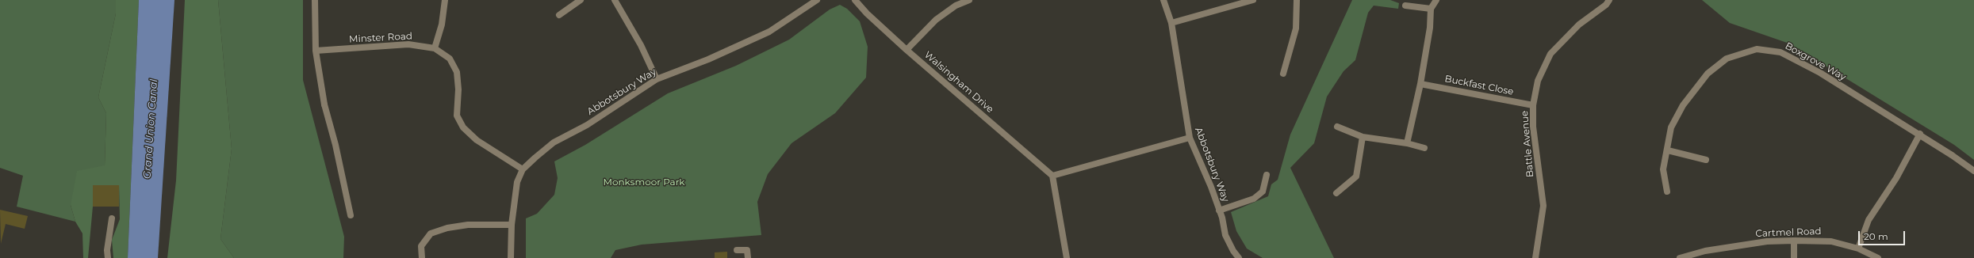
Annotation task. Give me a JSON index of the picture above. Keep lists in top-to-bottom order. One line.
{"streets":{"street":["Minster Road","Boxgrove Way","Walsingham Drive","Buckfast Close","Abbotsbury Way","Battle Avenue","Cartmel Road"]},"crossings":[["Minster Road","Abbotsbury Way"],["Buckfast Close","Battle Avenue"]],"water":["Grand Union Canal"],"parks":["Monksmoor Park"],"scale_bar":"20 m"}
